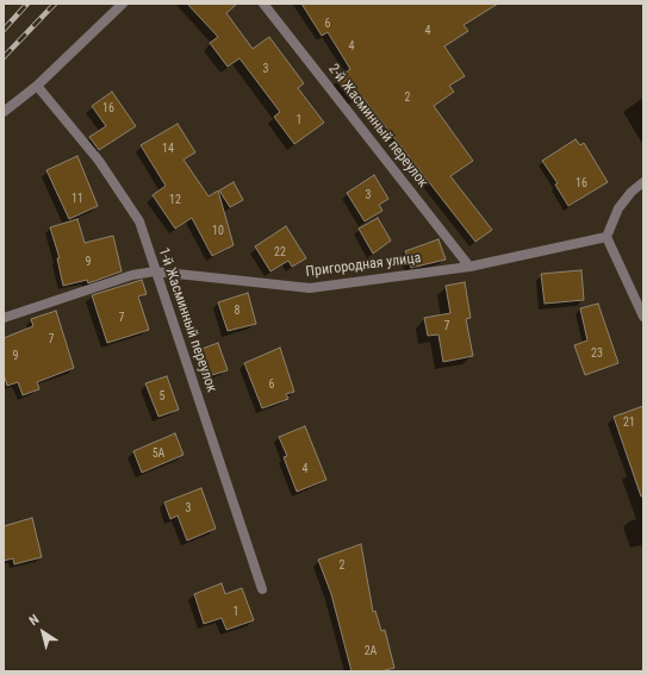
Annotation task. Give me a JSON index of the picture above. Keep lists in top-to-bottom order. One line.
{"streets":{"street":["2-й Жасминный переулок","Пригородная улица","1-й Жасминный переулок"]},"crossings":[["2-й Жасминный переулок","Пригородная улица"],["Пригородная улица","1-й Жасминный переулок"]],"house_numbers":["6","4","4","3","2","16","1","14","16","3","11","12","10","22","9","8","7","7","7","23","9","6","5","21","5А","4","3","2","1","2А"],"north":"top left"}
